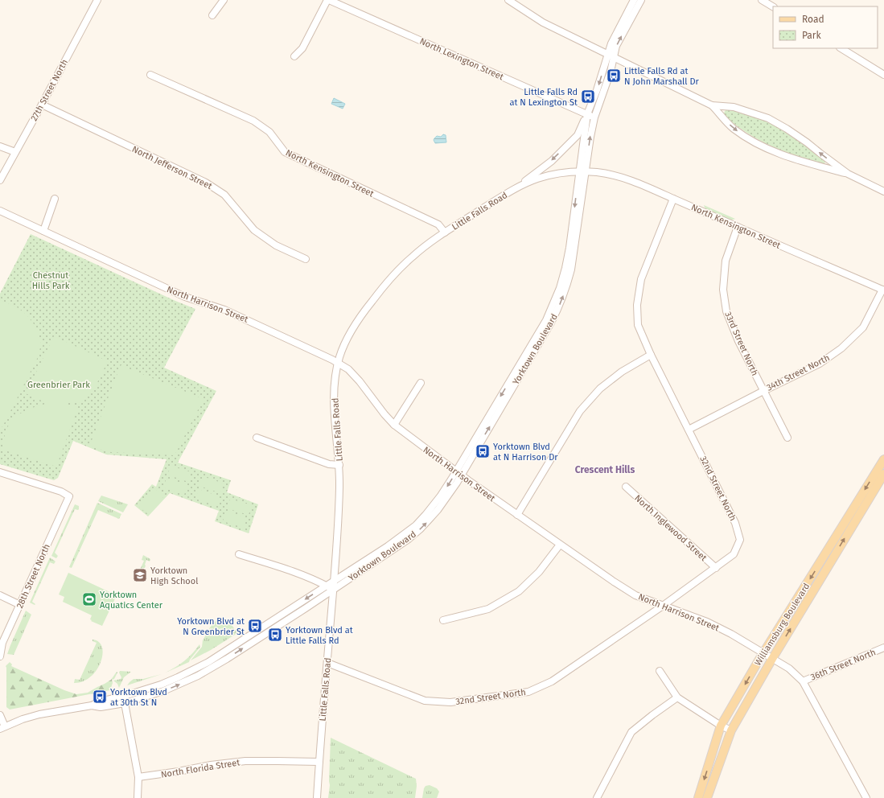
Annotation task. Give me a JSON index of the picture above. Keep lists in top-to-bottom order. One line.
{"streets":{"main road":["Williamsburg Boulevard"],"street":["North Lexington Street","27th Street North","North Jefferson Street","North Kensington Street","Little Falls Road","North Harrison Street","33rd Street North","Yorktown Boulevard","34th Street North","32nd Street North","North Inglewood Street","28th Street North","36th Street North","North Florida Street"]},"crossings":[["27th Street North","North Jefferson Street"],["North Kensington Street","Little Falls Road"],["North Kensington Street","33rd Street North"],["North Kensington Street","Yorktown Boulevard"],["North Kensington Street","34th Street North"],["North Kensington Street","32nd Street North"],["Little Falls Road","North Harrison Street"],["Little Falls Road","Yorktown Boulevard"],["Little Falls Road","32nd Street North"],["Little Falls Road","North Florida Street"],["North Harrison Street","Yorktown Boulevard"],["North Harrison Street","32nd Street North"],["North Harrison Street","Williamsburg Boulevard"],["North Harrison Street","36th Street North"],["33rd Street North","34th Street North"],["34th Street North","32nd Street North"],["32nd Street North","North Inglewood Street"]],"districts":["Crescent Hills"],"parks":["Chestnut Hills Park","Greenbrier Park"],"places":{"bus stop":["Little Falls Rd at N John Marshall Dr","Little Falls Rd at N Lexington St","Yorktown Blvd at N Harrison Dr","Yorktown Blvd at N Greenbrier St","Yorktown Blvd at Little Falls Rd","Yorktown Blvd at 30th St N"],"school or university":["Yorktown High School"],"sports":["Yorktown Aquatics Center"]},"legend":["Road","Park"]}
